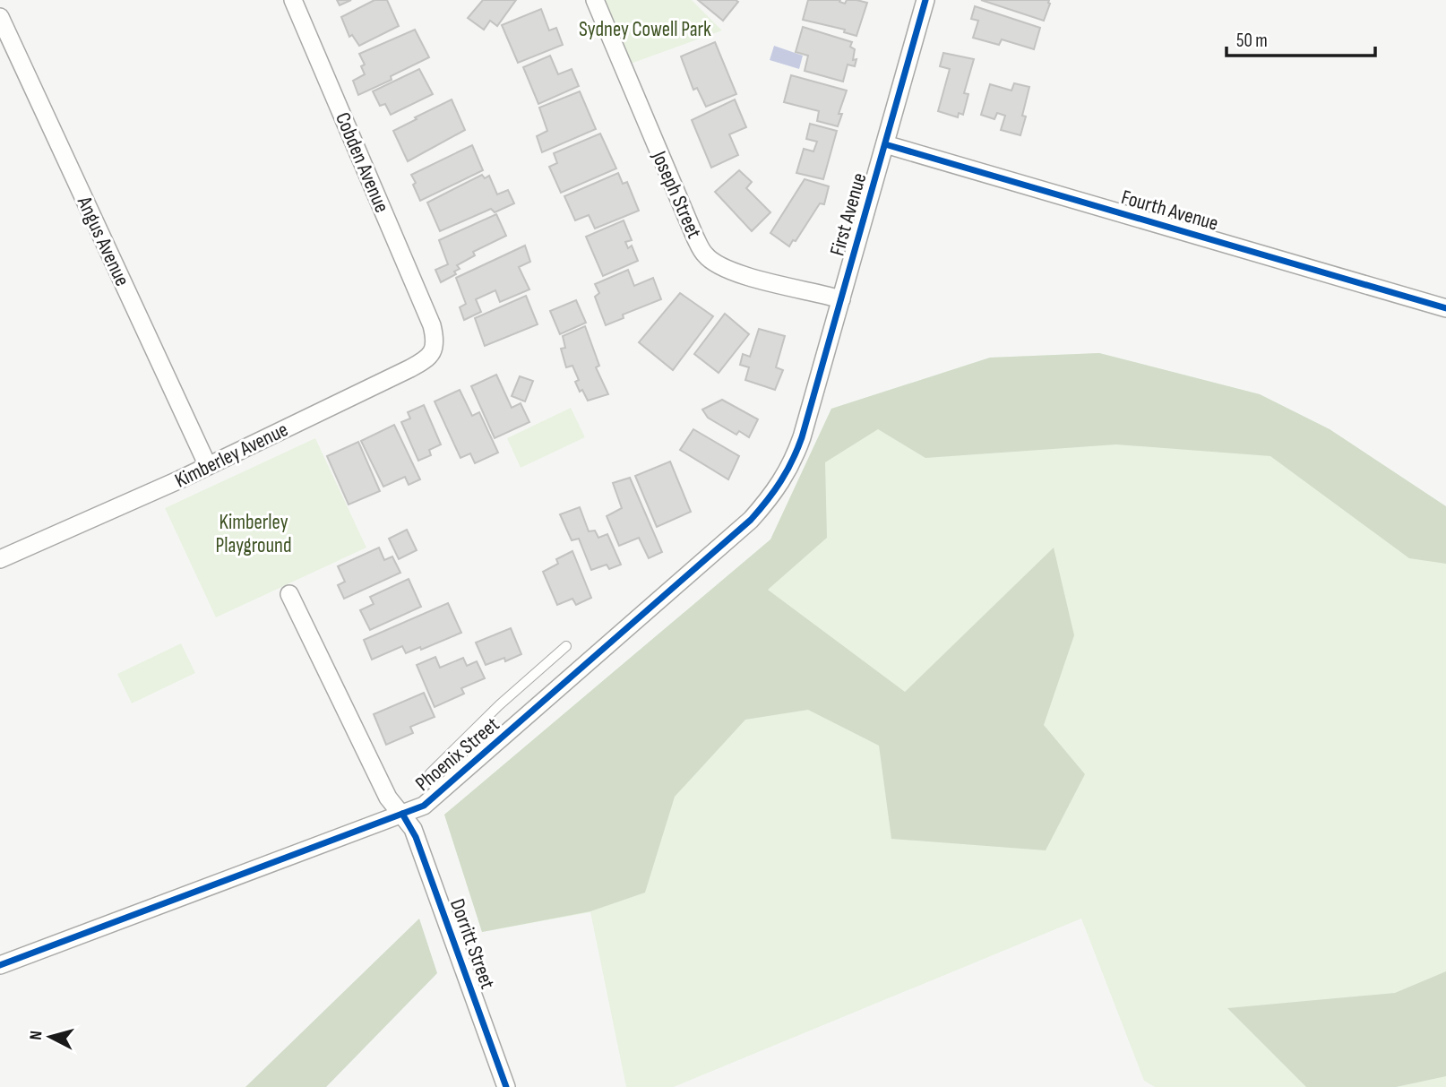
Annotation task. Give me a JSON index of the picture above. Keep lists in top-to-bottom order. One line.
{"streets":{"street":["Cobden Avenue","Joseph Street","Fourth Avenue","First Avenue","Angus Avenue","Kimberley Avenue","Phoenix Street","Dorritt Street"]},"crossings":[["Cobden Avenue","Kimberley Avenue"],["Joseph Street","First Avenue"],["Fourth Avenue","First Avenue"],["First Avenue","Phoenix Street"],["Angus Avenue","Kimberley Avenue"],["Phoenix Street","Dorritt Street"]],"parks":["Sydney Cowell Park","Kimberley Playground"],"scale_bar":"50 m","north":"left"}
